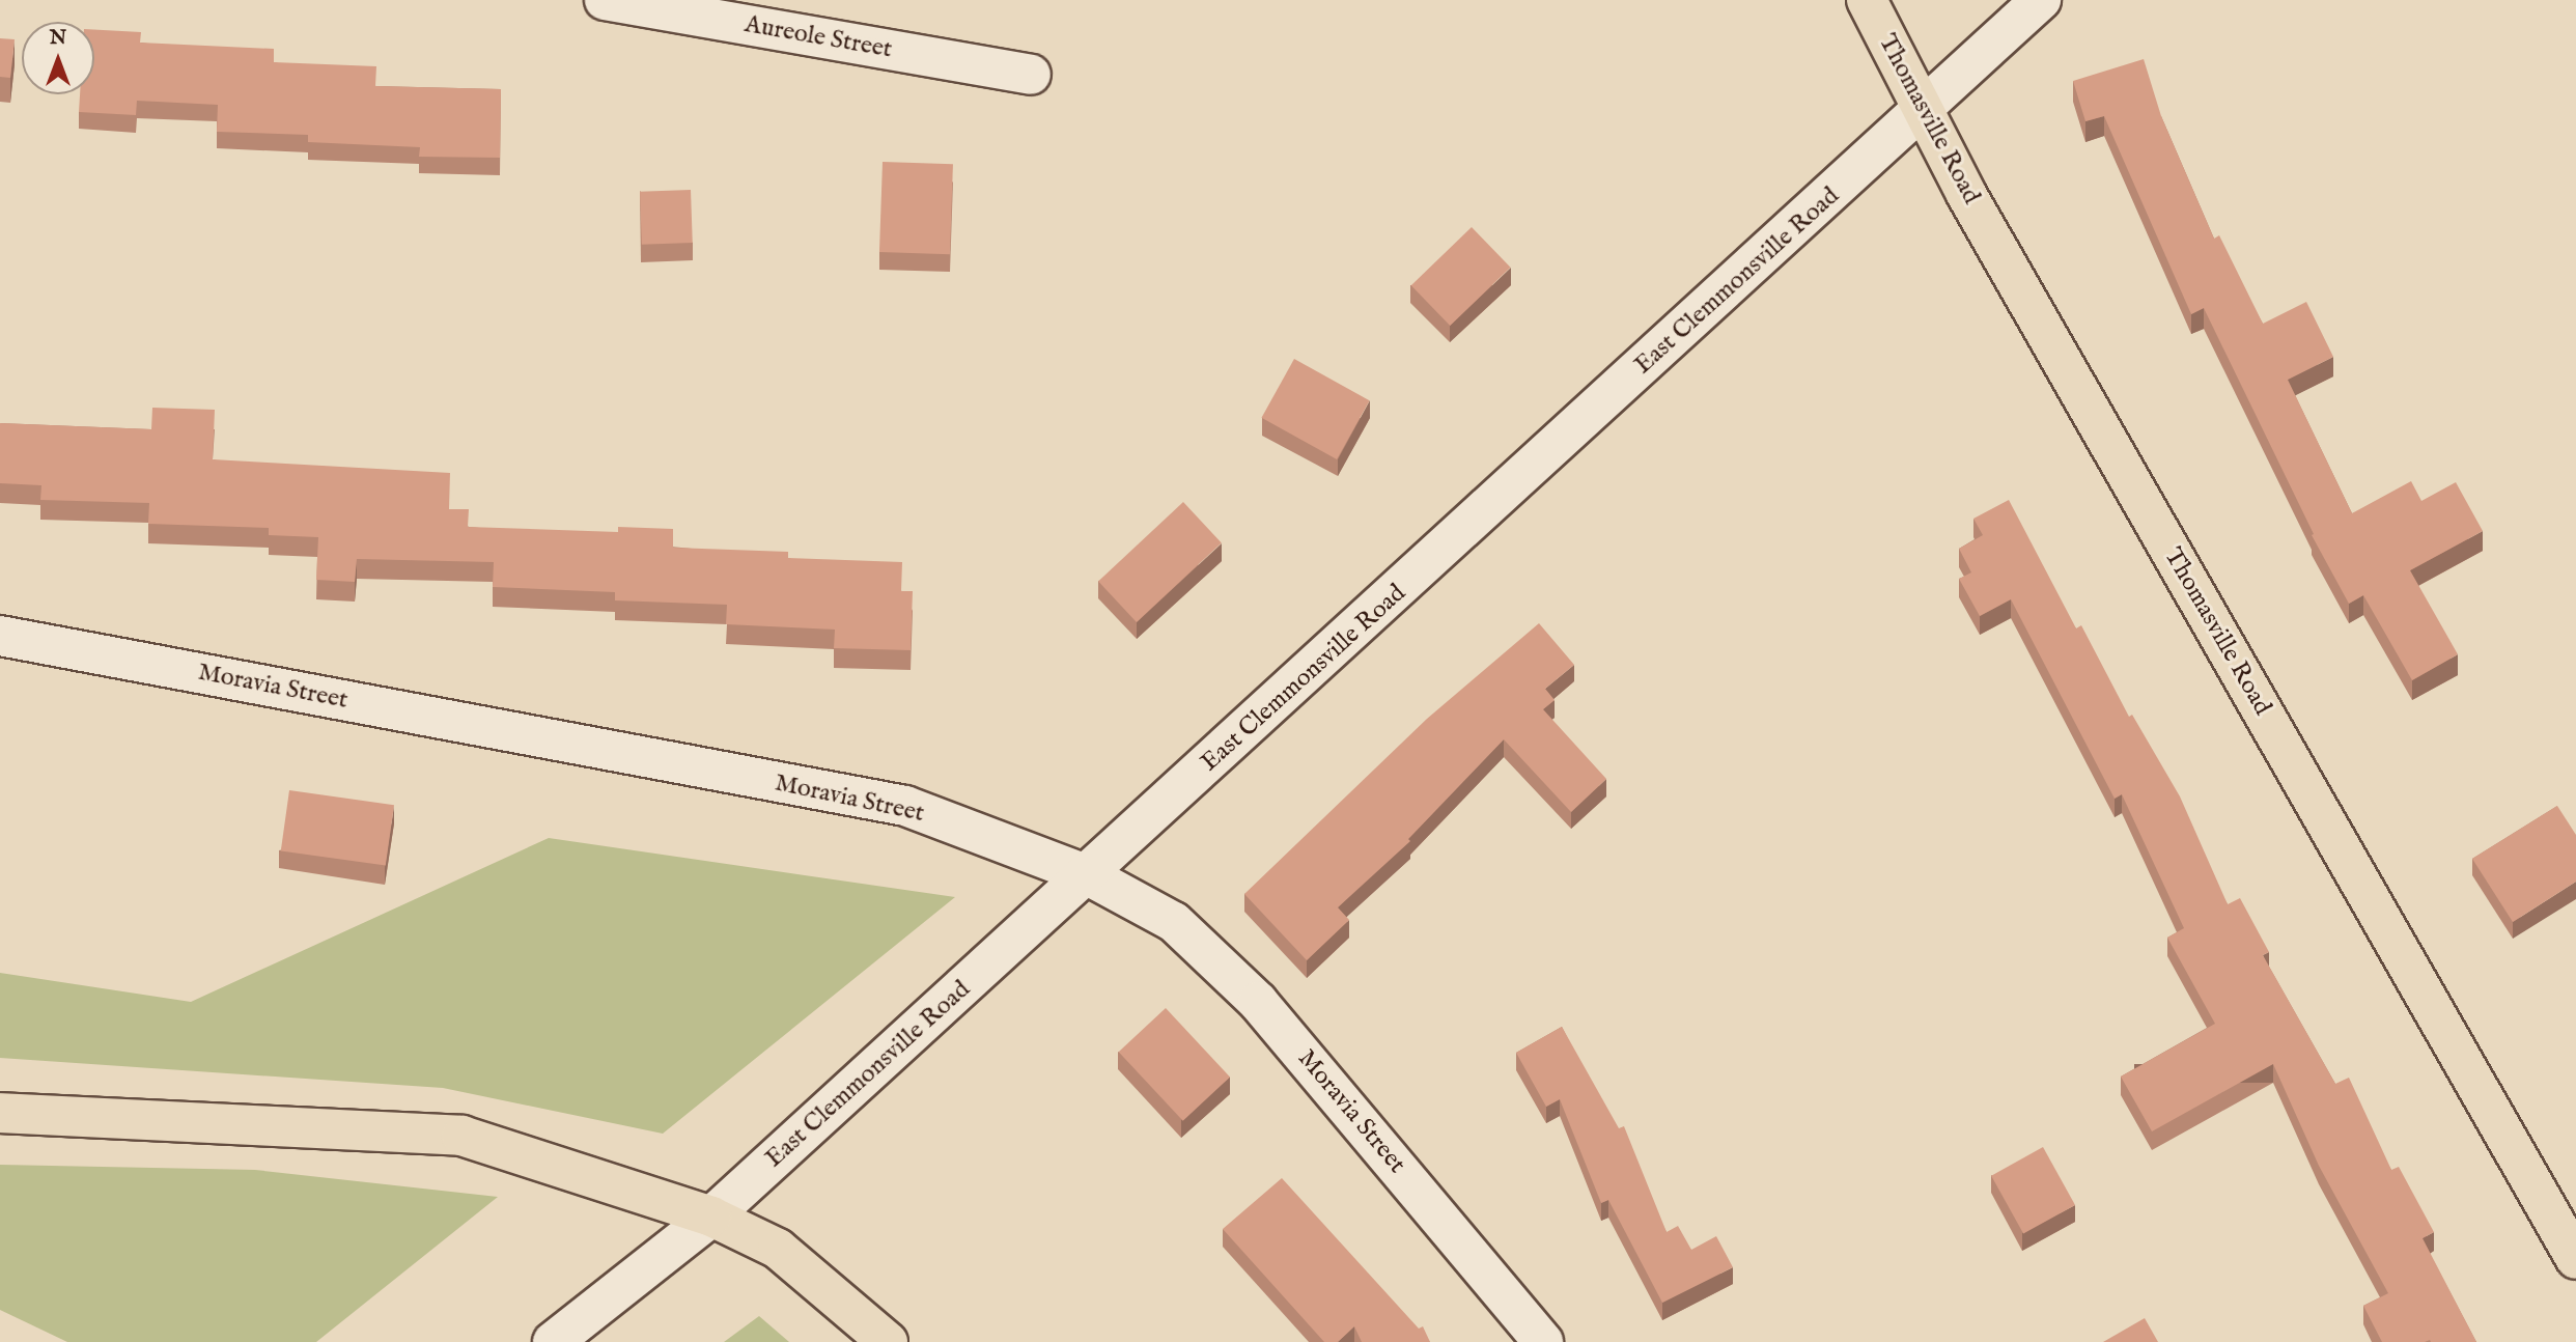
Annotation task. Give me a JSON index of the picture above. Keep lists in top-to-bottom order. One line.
{"streets":{"main road":["Thomasville Road"],"street":["Aureole Street","East Clemmonsville Road","Moravia Street"]},"crossings":[["Thomasville Road","East Clemmonsville Road"],["East Clemmonsville Road","Moravia Street"]],"north":"top"}
